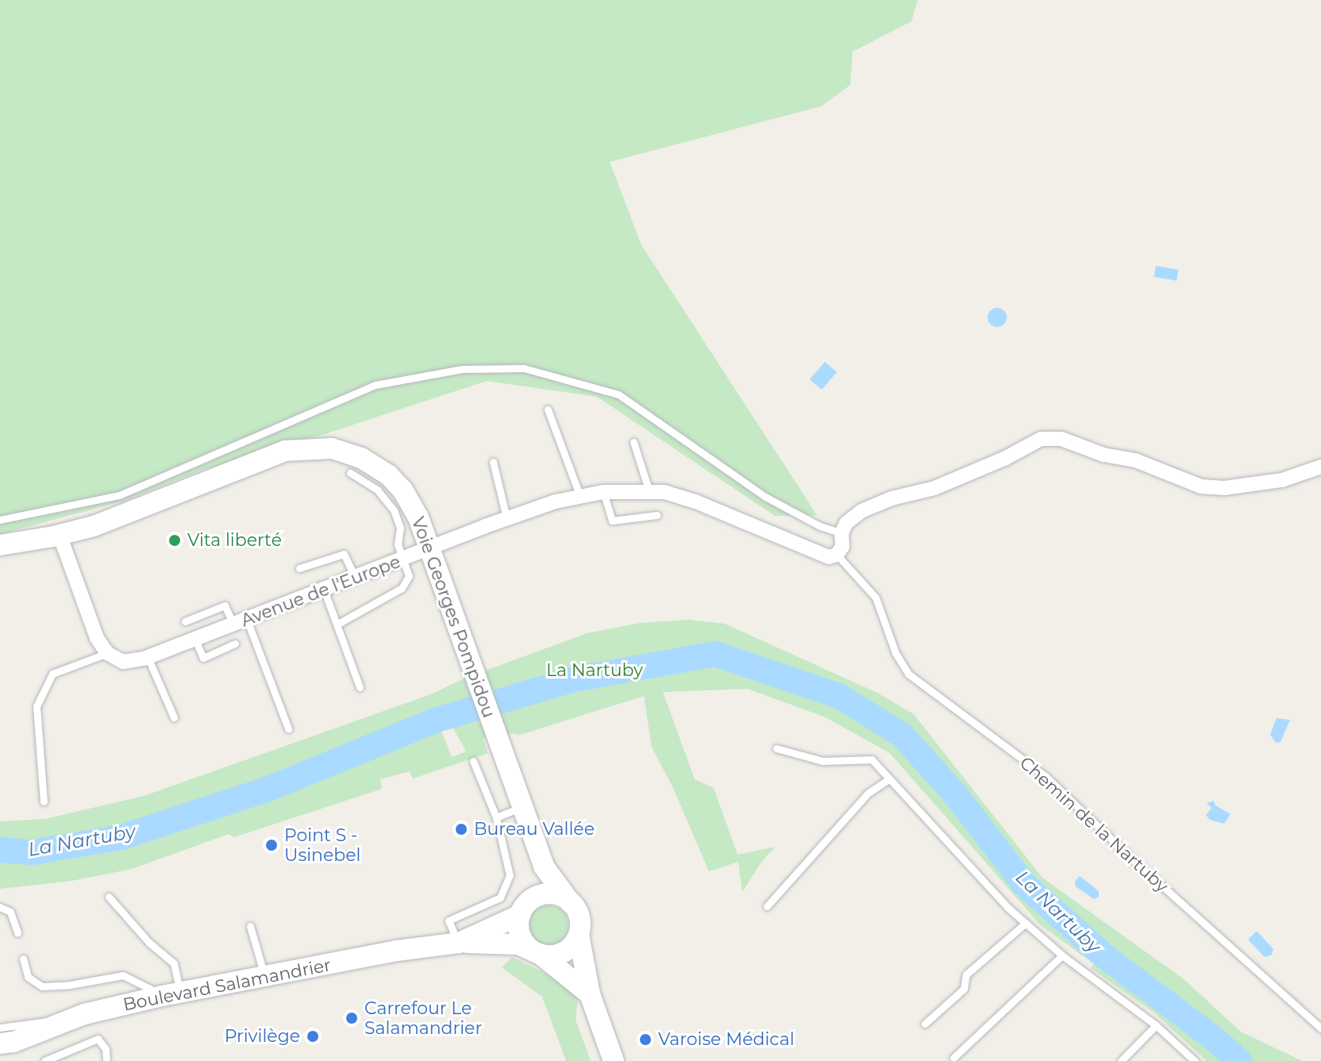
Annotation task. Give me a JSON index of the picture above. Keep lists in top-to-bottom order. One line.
{"streets":{"main road":["Voie Georges Pompidou","Boulevard Salamandrier"],"street":["Avenue de l'Europe"],"lane":["Chemin de la Nartuby"]},"crossings":[["Avenue de l'Europe","Voie Georges Pompidou"],["Avenue de l'Europe","Chemin de la Nartuby"],["Voie Georges Pompidou","Boulevard Salamandrier"]],"water":["La Nartuby"],"parks":["La Nartuby"],"places":["Vita liberté","Bureau Vallée","Point S - Usinebel","Carrefour Le Salamandrier","Privilège","Varoise Médical"]}
